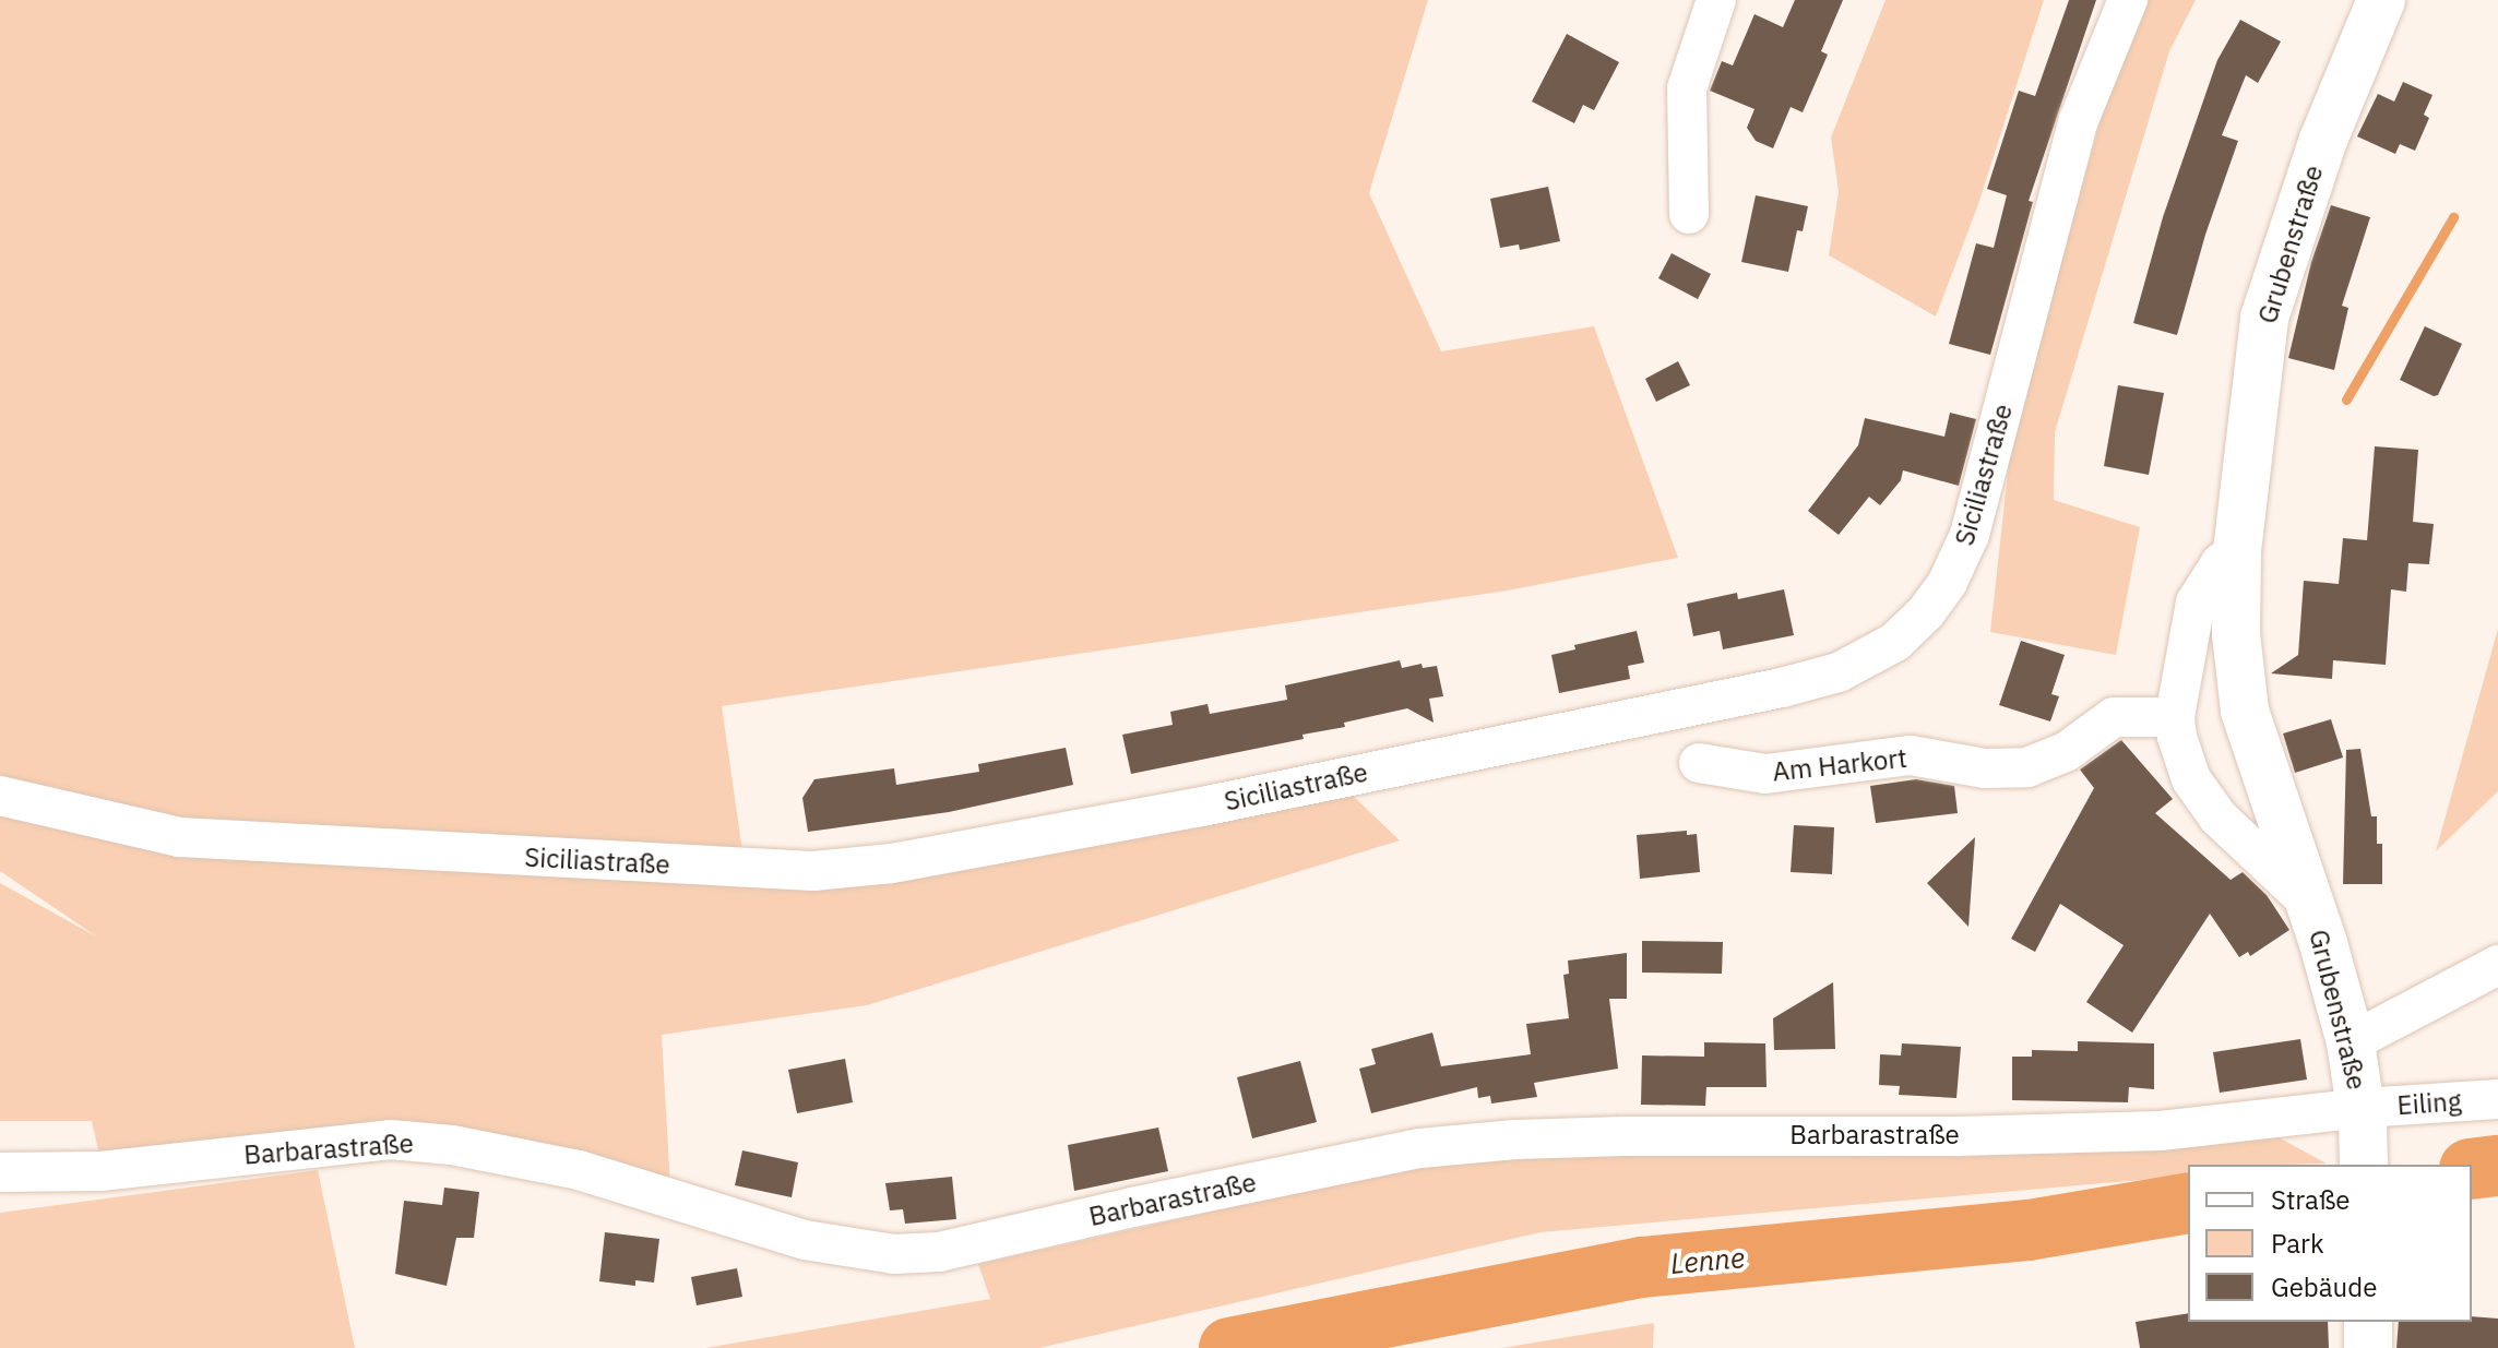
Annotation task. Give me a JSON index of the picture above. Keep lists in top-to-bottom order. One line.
{"streets":{"main road":["Grubenstraße"],"street":["Siciliastraße","Am Harkort","Eiling","Barbarastraße"]},"crossings":[["Grubenstraße","Am Harkort"],["Grubenstraße","Eiling"],["Grubenstraße","Barbarastraße"],["Eiling","Barbarastraße"]],"water":["Lenne"],"legend":["Straße","Park","Gebäude"]}
